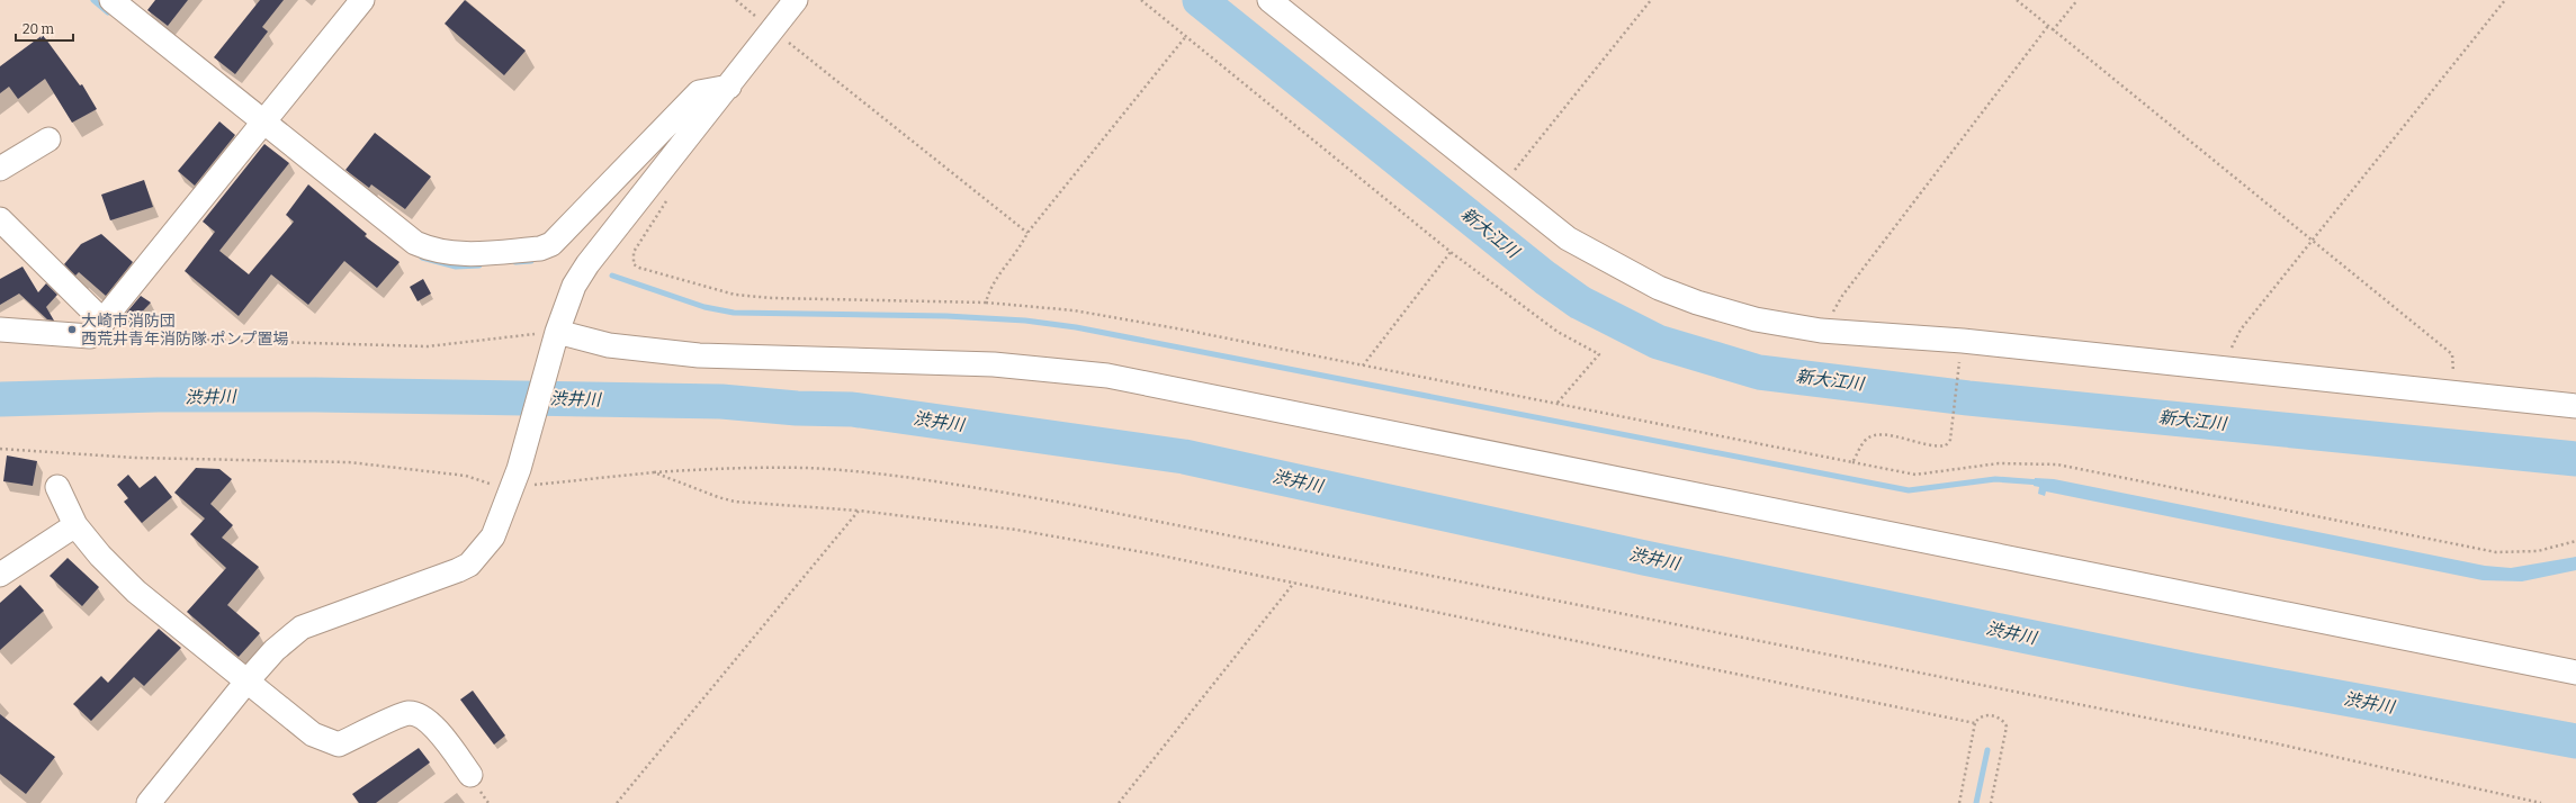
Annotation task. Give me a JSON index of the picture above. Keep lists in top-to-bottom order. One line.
{"water":["新大江川","渋井川"],"places":["大崎市消防団 西荒井青年消防隊 ポンプ置場"],"scale_bar":"20 m"}
